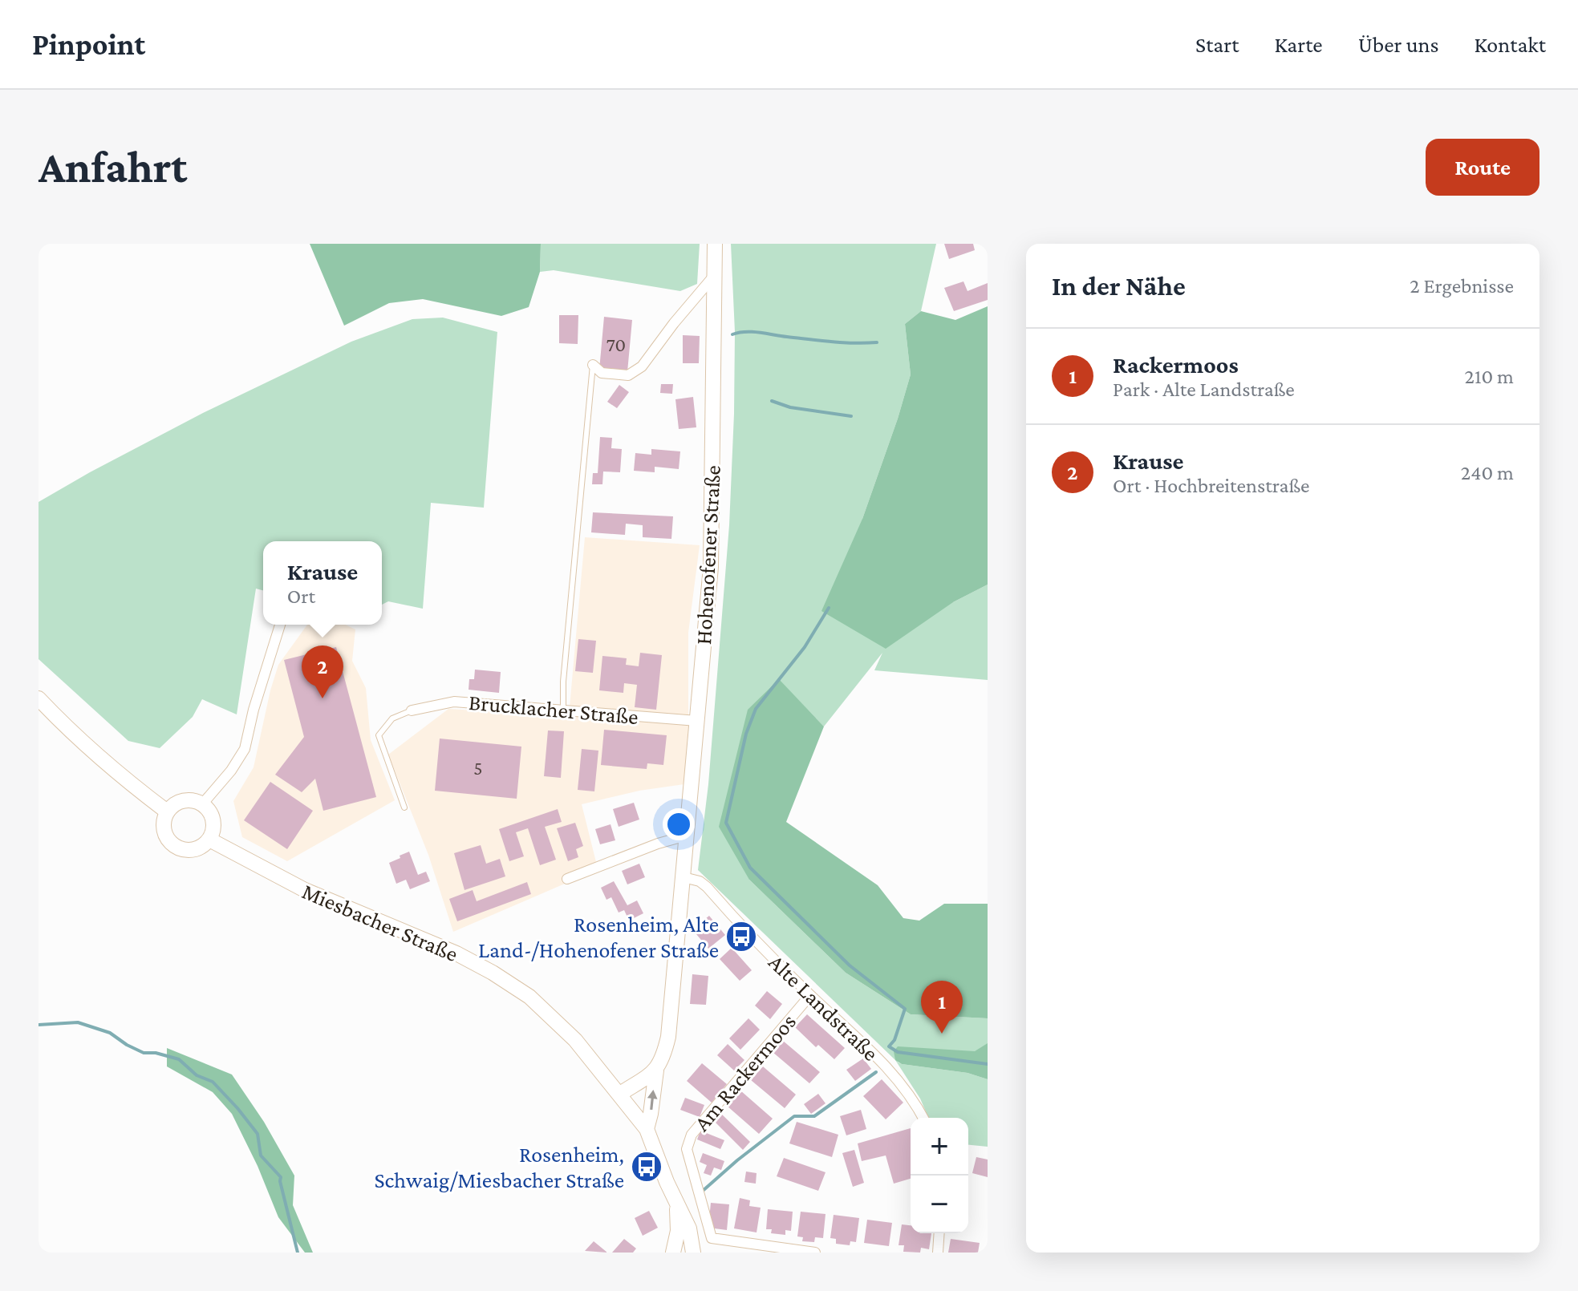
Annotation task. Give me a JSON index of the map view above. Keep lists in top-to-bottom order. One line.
{"streets":{"main road":["Hohenofener Straße","Miesbacher Straße"],"street":["Brucklacher Straße","Alte Landstraße","Am Rackermoos"]},"crossings":[["Hohenofener Straße","Brucklacher Straße"],["Hohenofener Straße","Alte Landstraße"],["Alte Landstraße","Am Rackermoos"]],"places":{"bus stop":["Rosenheim, Alte Land-/Hohenofener Straße","Rosenheim, Schwaig/Miesbacher Straße"]},"house_numbers":["70","5"],"page":{"header":"Pinpoint","nav":["Start","Karte","Über uns","Kontakt"],"buttons":"Route","title":"Anfahrt","heading":["In der Nähe","2 Ergebnisse"],"list":[{"mark":"1","name":"Rackermoos","note":"Park · Alte Landstraße","value":"210 m"},{"mark":"2","name":"Krause","note":"Ort · Hochbreitenstraße","value":"240 m"}],"popup":["Krause","Ort"],"pins":["2","1"],"map_buttons":["+","−"]}}
